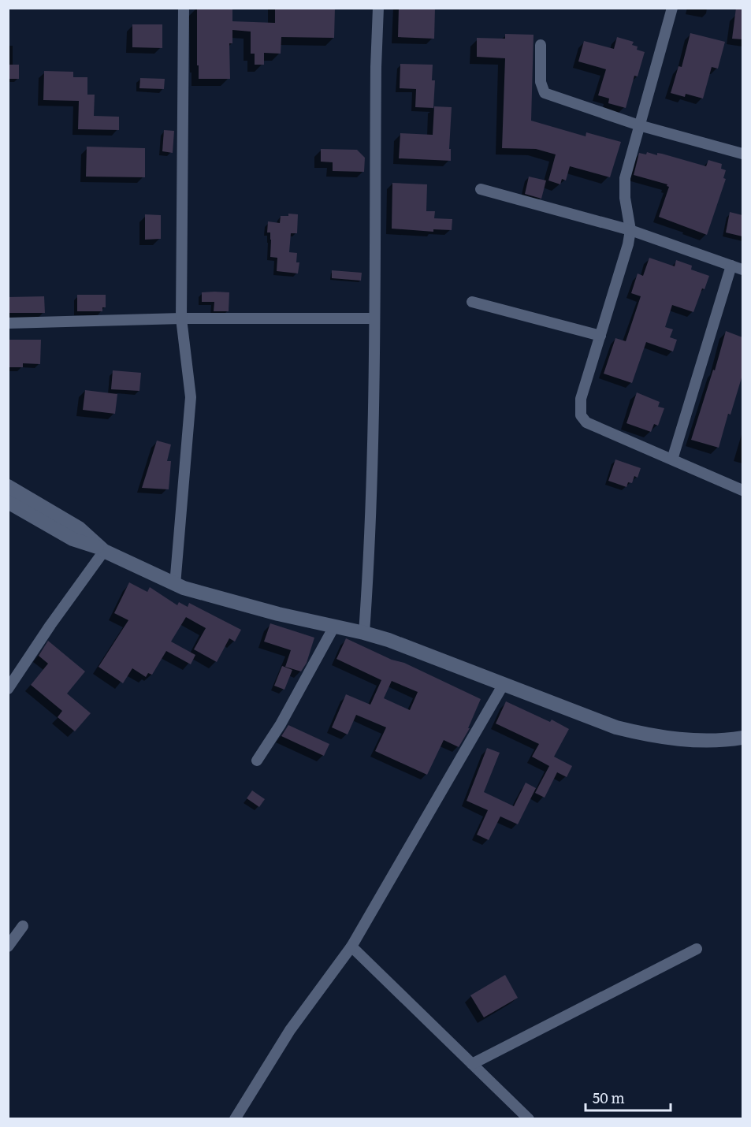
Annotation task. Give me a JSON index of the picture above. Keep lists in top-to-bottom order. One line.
{"scale_bar":"50 m"}
